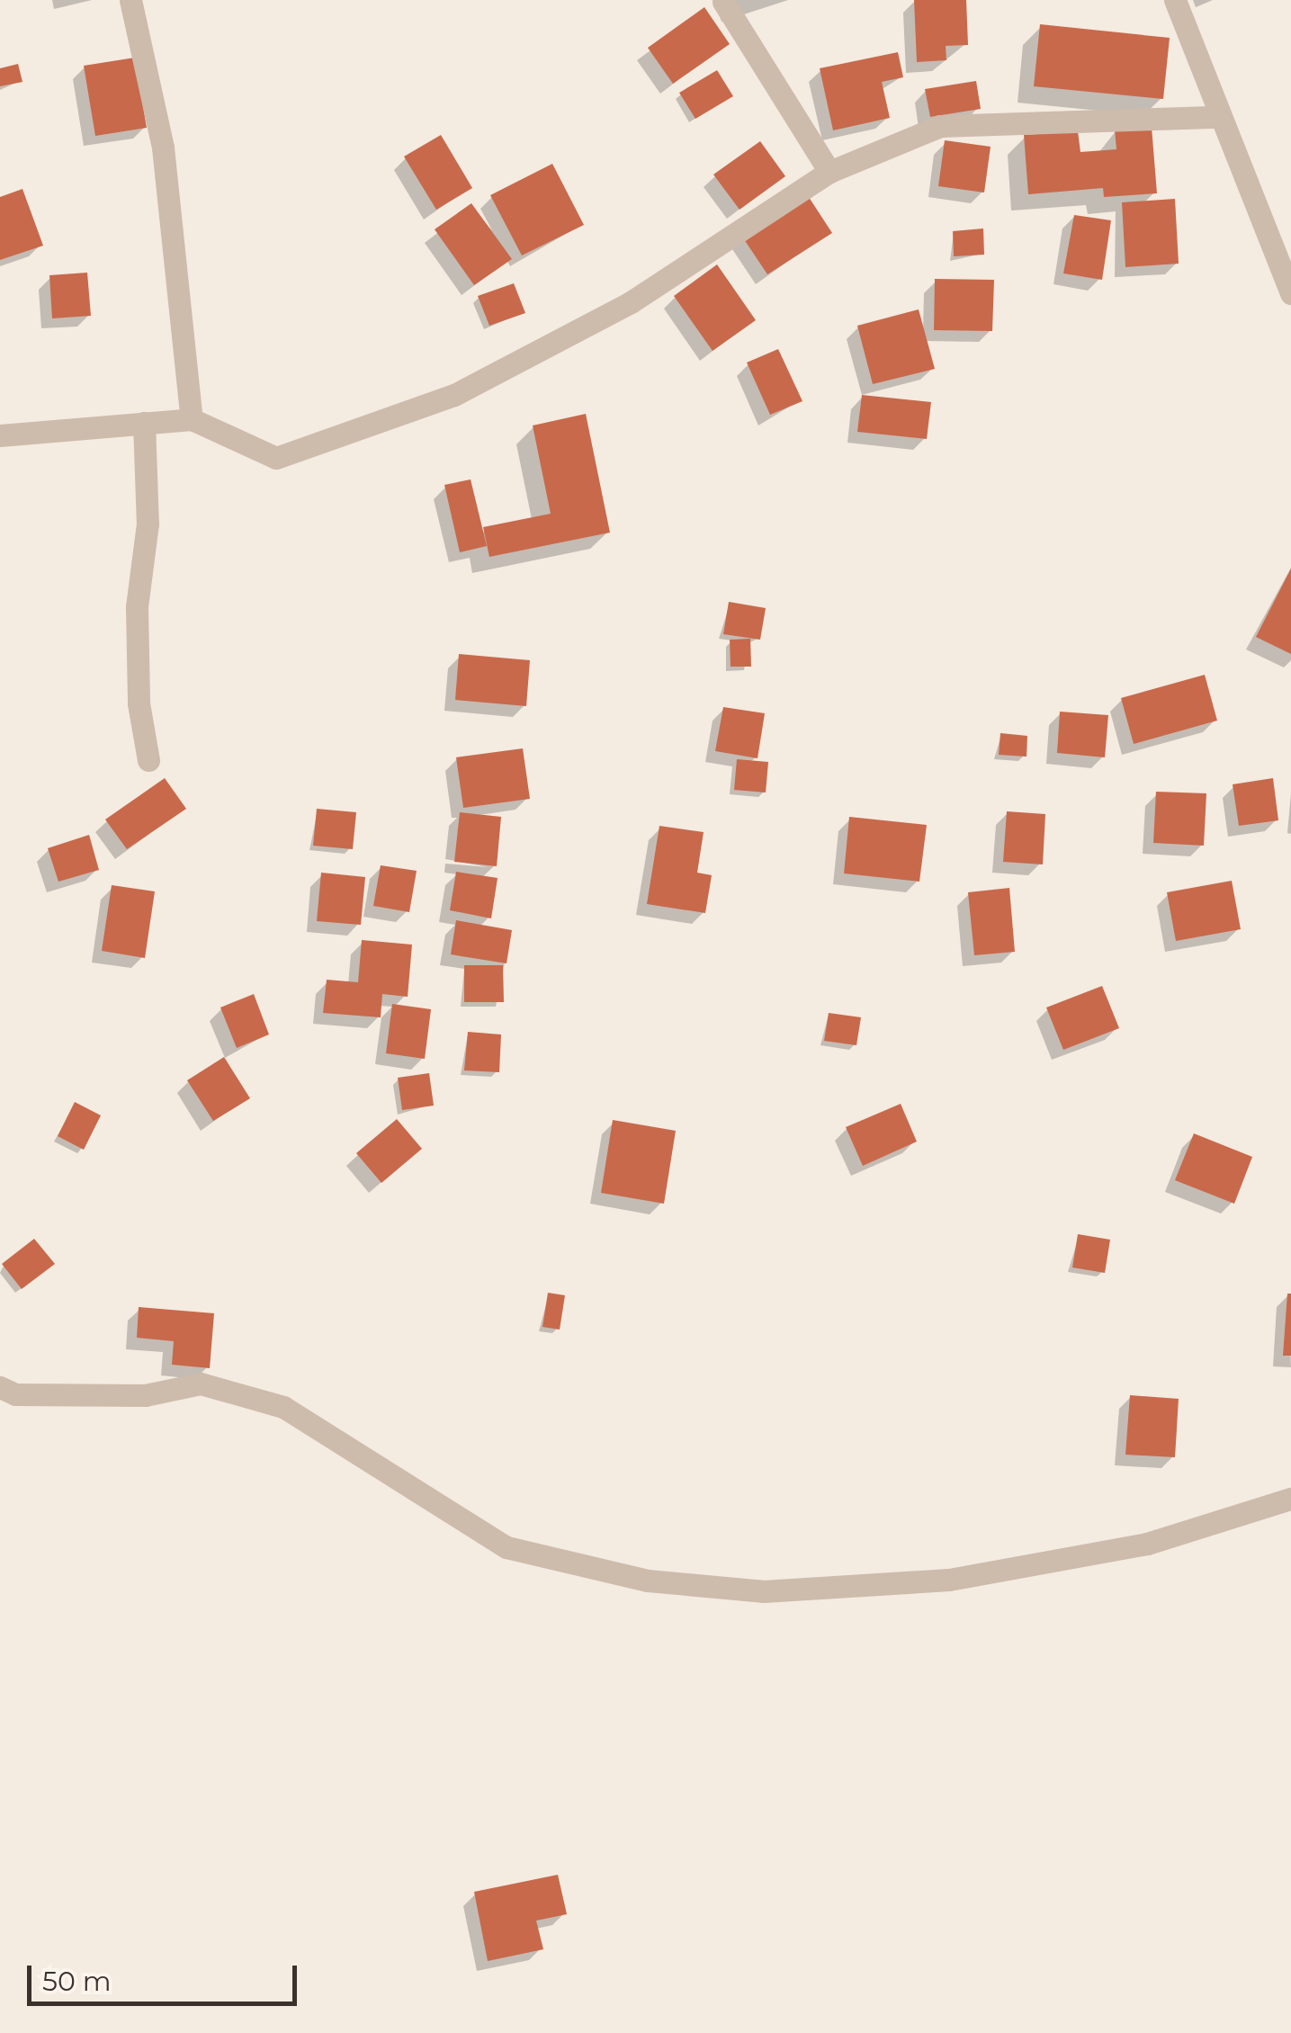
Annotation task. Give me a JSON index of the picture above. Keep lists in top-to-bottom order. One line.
{"scale_bar":"50 m"}
